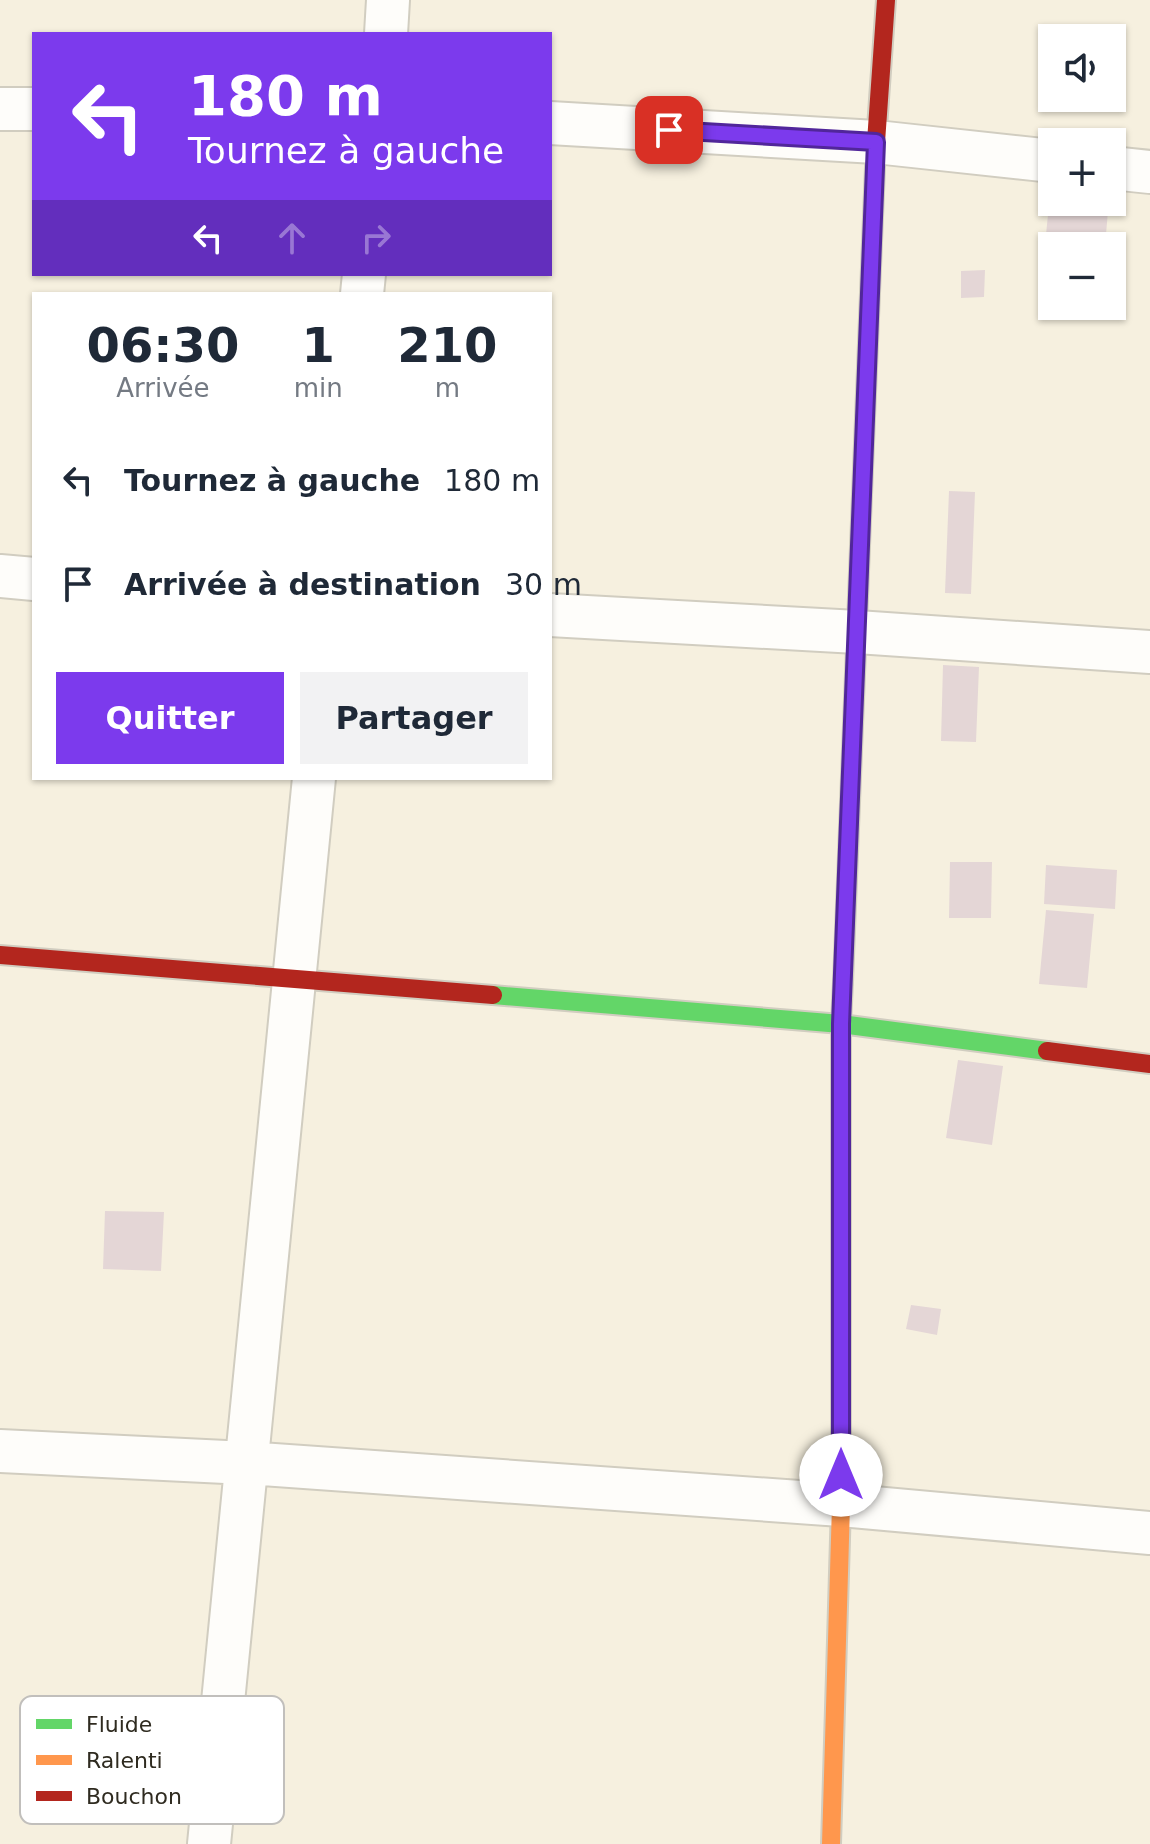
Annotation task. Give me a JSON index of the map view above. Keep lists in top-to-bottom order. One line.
{"legend":["Fluide","Ralenti","Bouchon"],"page":{"map_buttons":["+","−"],"turn":["180 m","Tournez à gauche"],"eta":["06:30","Arrivée","1","min","210","m"],"list":[{"name":"Tournez à gauche","value":"180 m"},{"name":"Arrivée à destination","value":"30 m"}],"buttons":["Quitter","Partager"]}}
